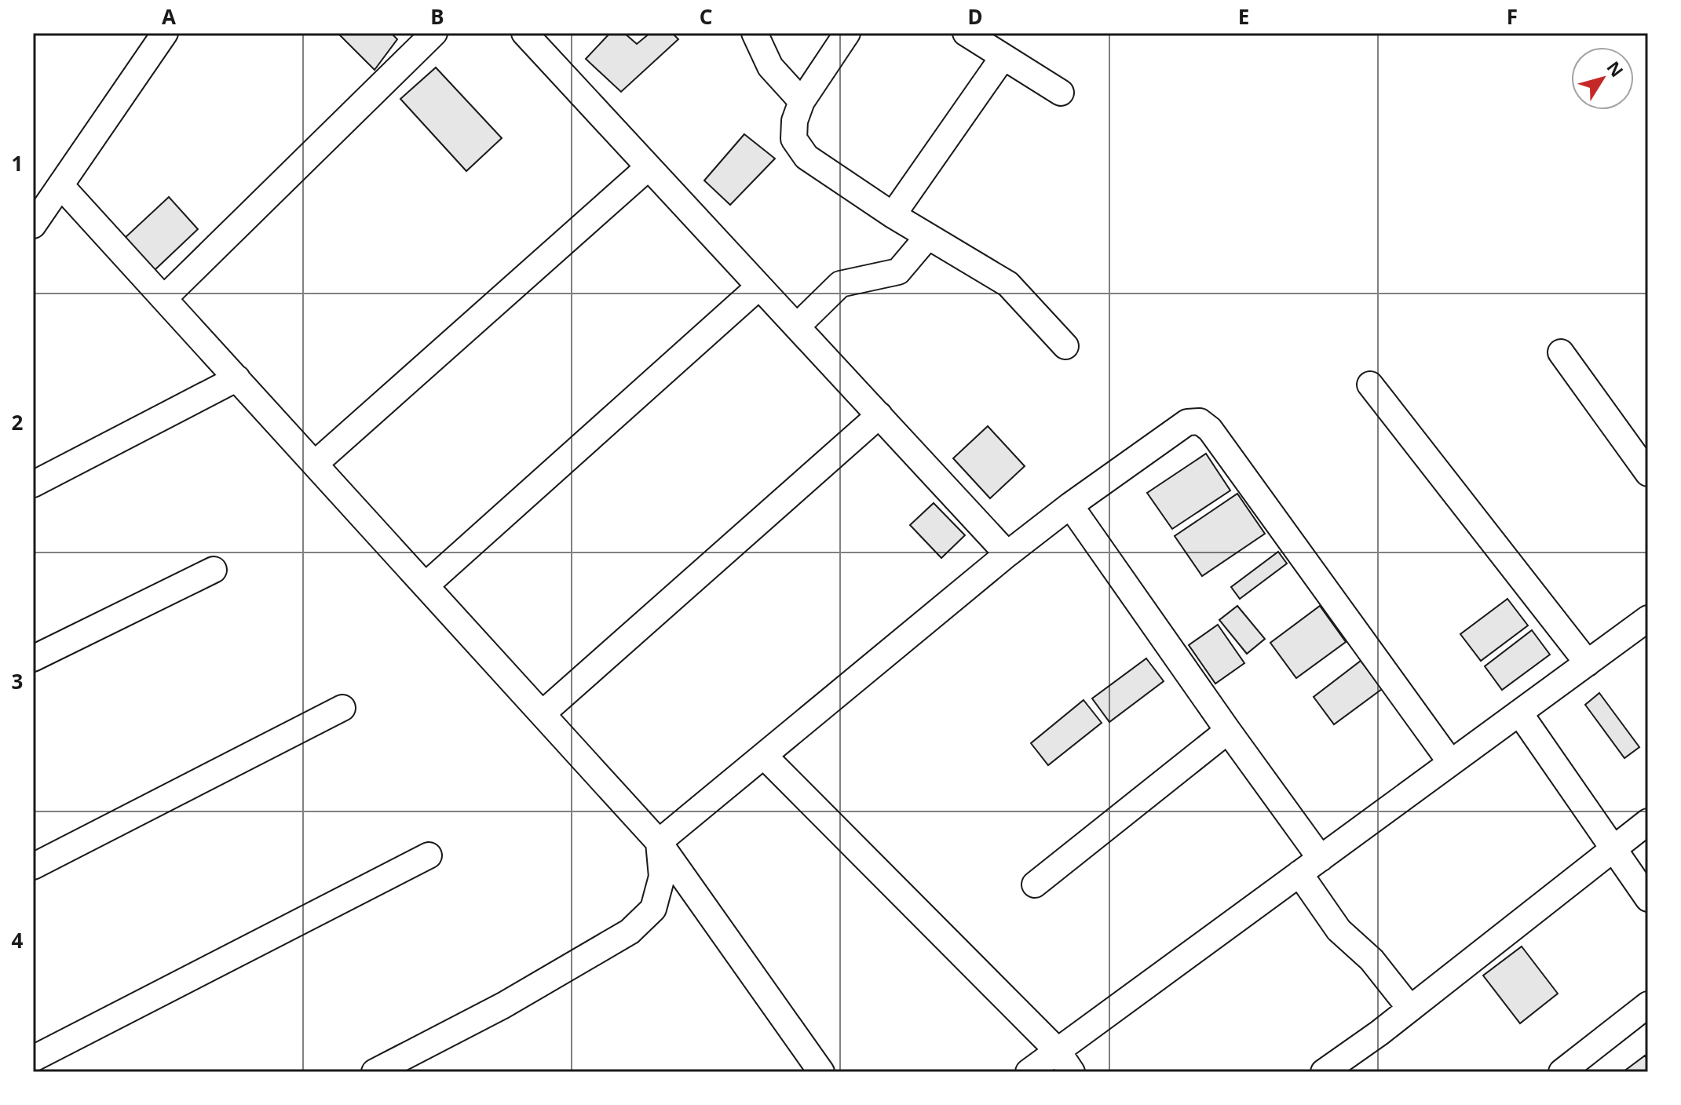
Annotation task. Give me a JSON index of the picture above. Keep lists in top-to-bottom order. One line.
{"north":"top right","grid":{"columns":["A","B","C","D","E","F"],"rows":["1","2","3","4"]}}
